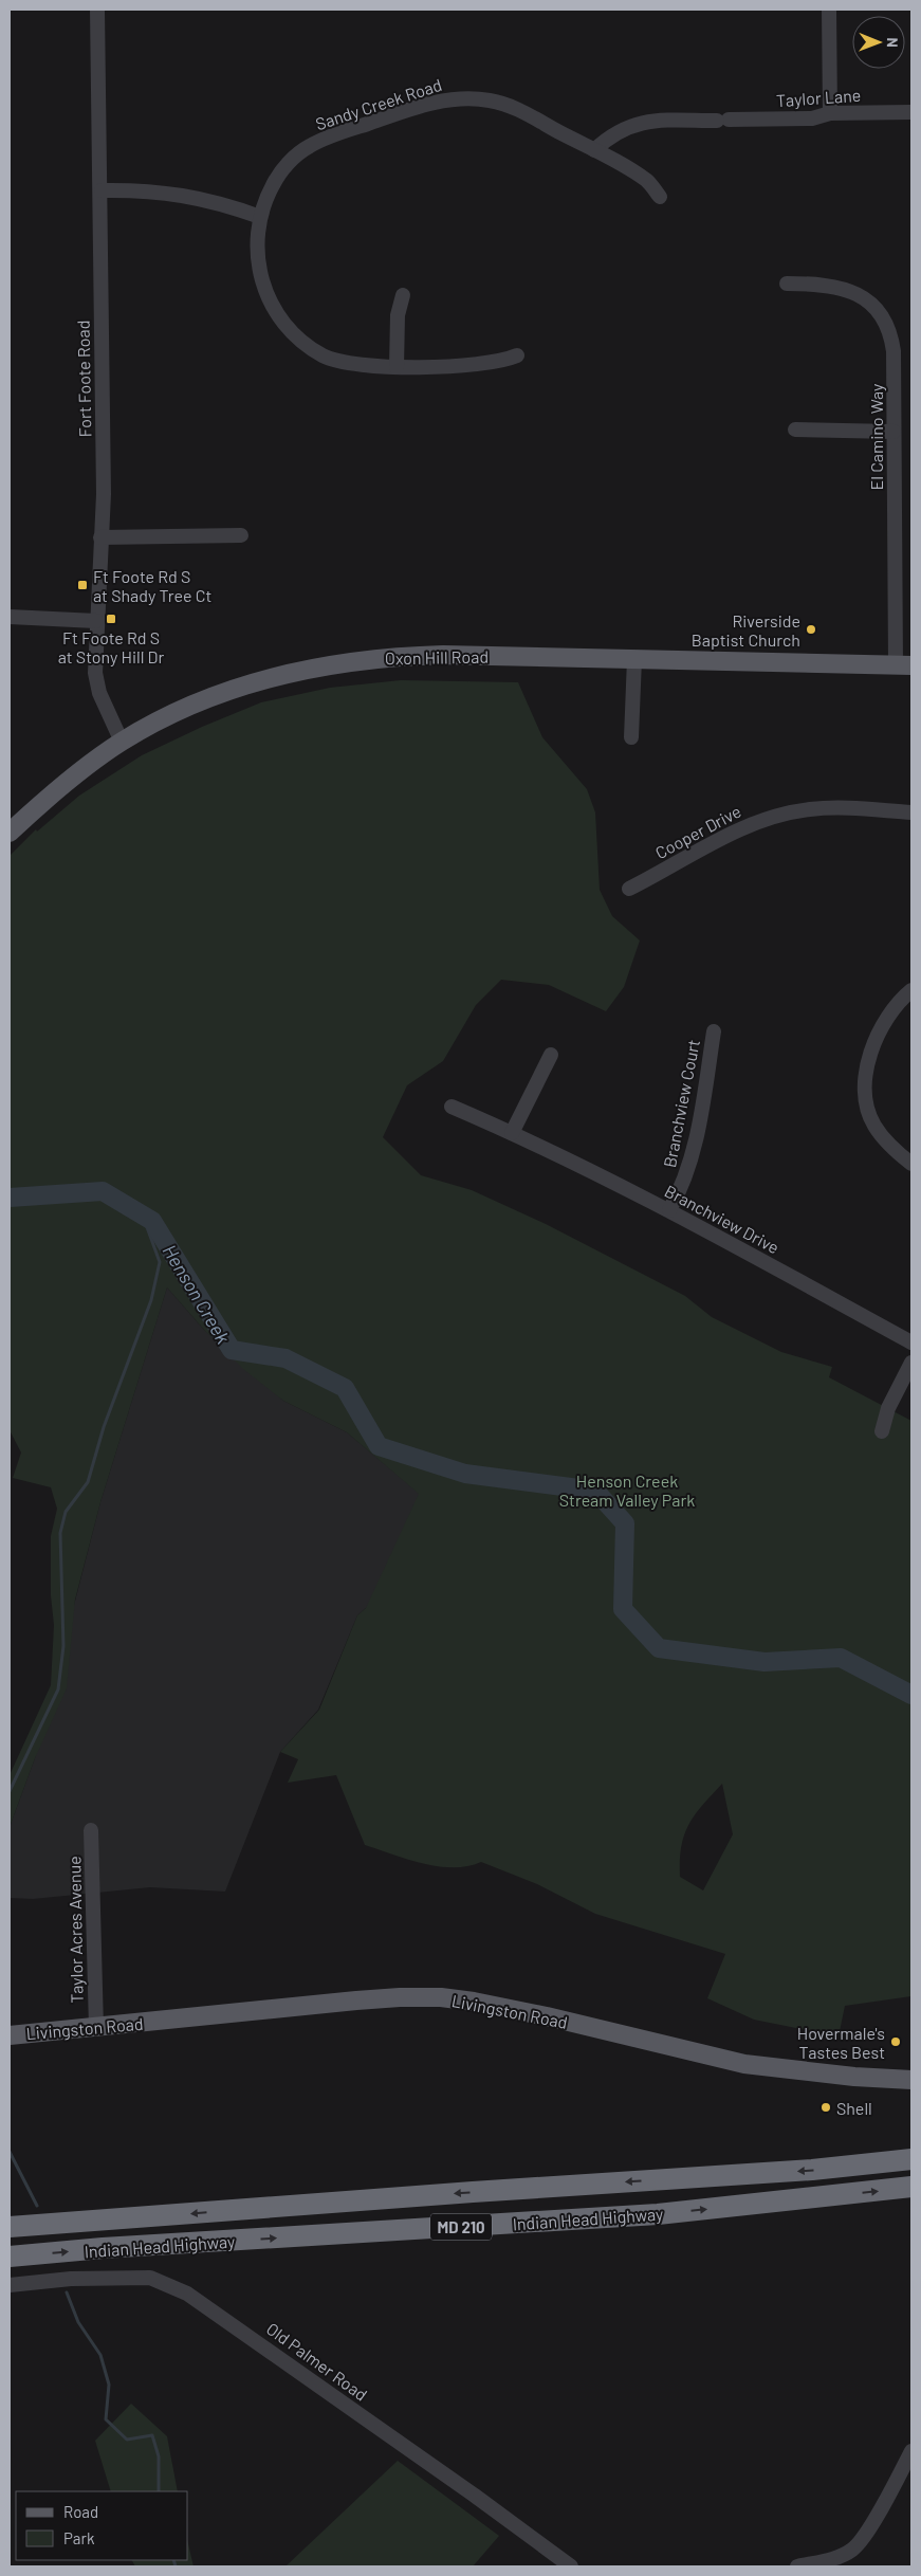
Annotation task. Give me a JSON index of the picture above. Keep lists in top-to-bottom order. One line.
{"streets":{"highway":["Indian Head Highway","MD 210"],"main road":["Oxon Hill Road","Livingston Road"],"street":["Taylor Lane","Sandy Creek Road","Fort Foote Road","El Camino Way","Cooper Drive","Branchview Court","Branchview Drive","Taylor Acres Avenue","Old Palmer Road"]},"crossings":[["Taylor Lane","Sandy Creek Road"],["Fort Foote Road","Oxon Hill Road"],["El Camino Way","Oxon Hill Road"],["Branchview Court","Branchview Drive"],["Taylor Acres Avenue","Livingston Road"]],"water":["Henson Creek"],"parks":["Henson Creek Stream Valley Park"],"places":{"transit":["Ft Foote Rd S at Shady Tree Ct","Ft Foote Rd S at Stony Hill Dr"],"other":["Riverside Baptist Church","Hovermale's Tastes Best","Shell"]},"legend":["Road","Park"],"north":"right"}
